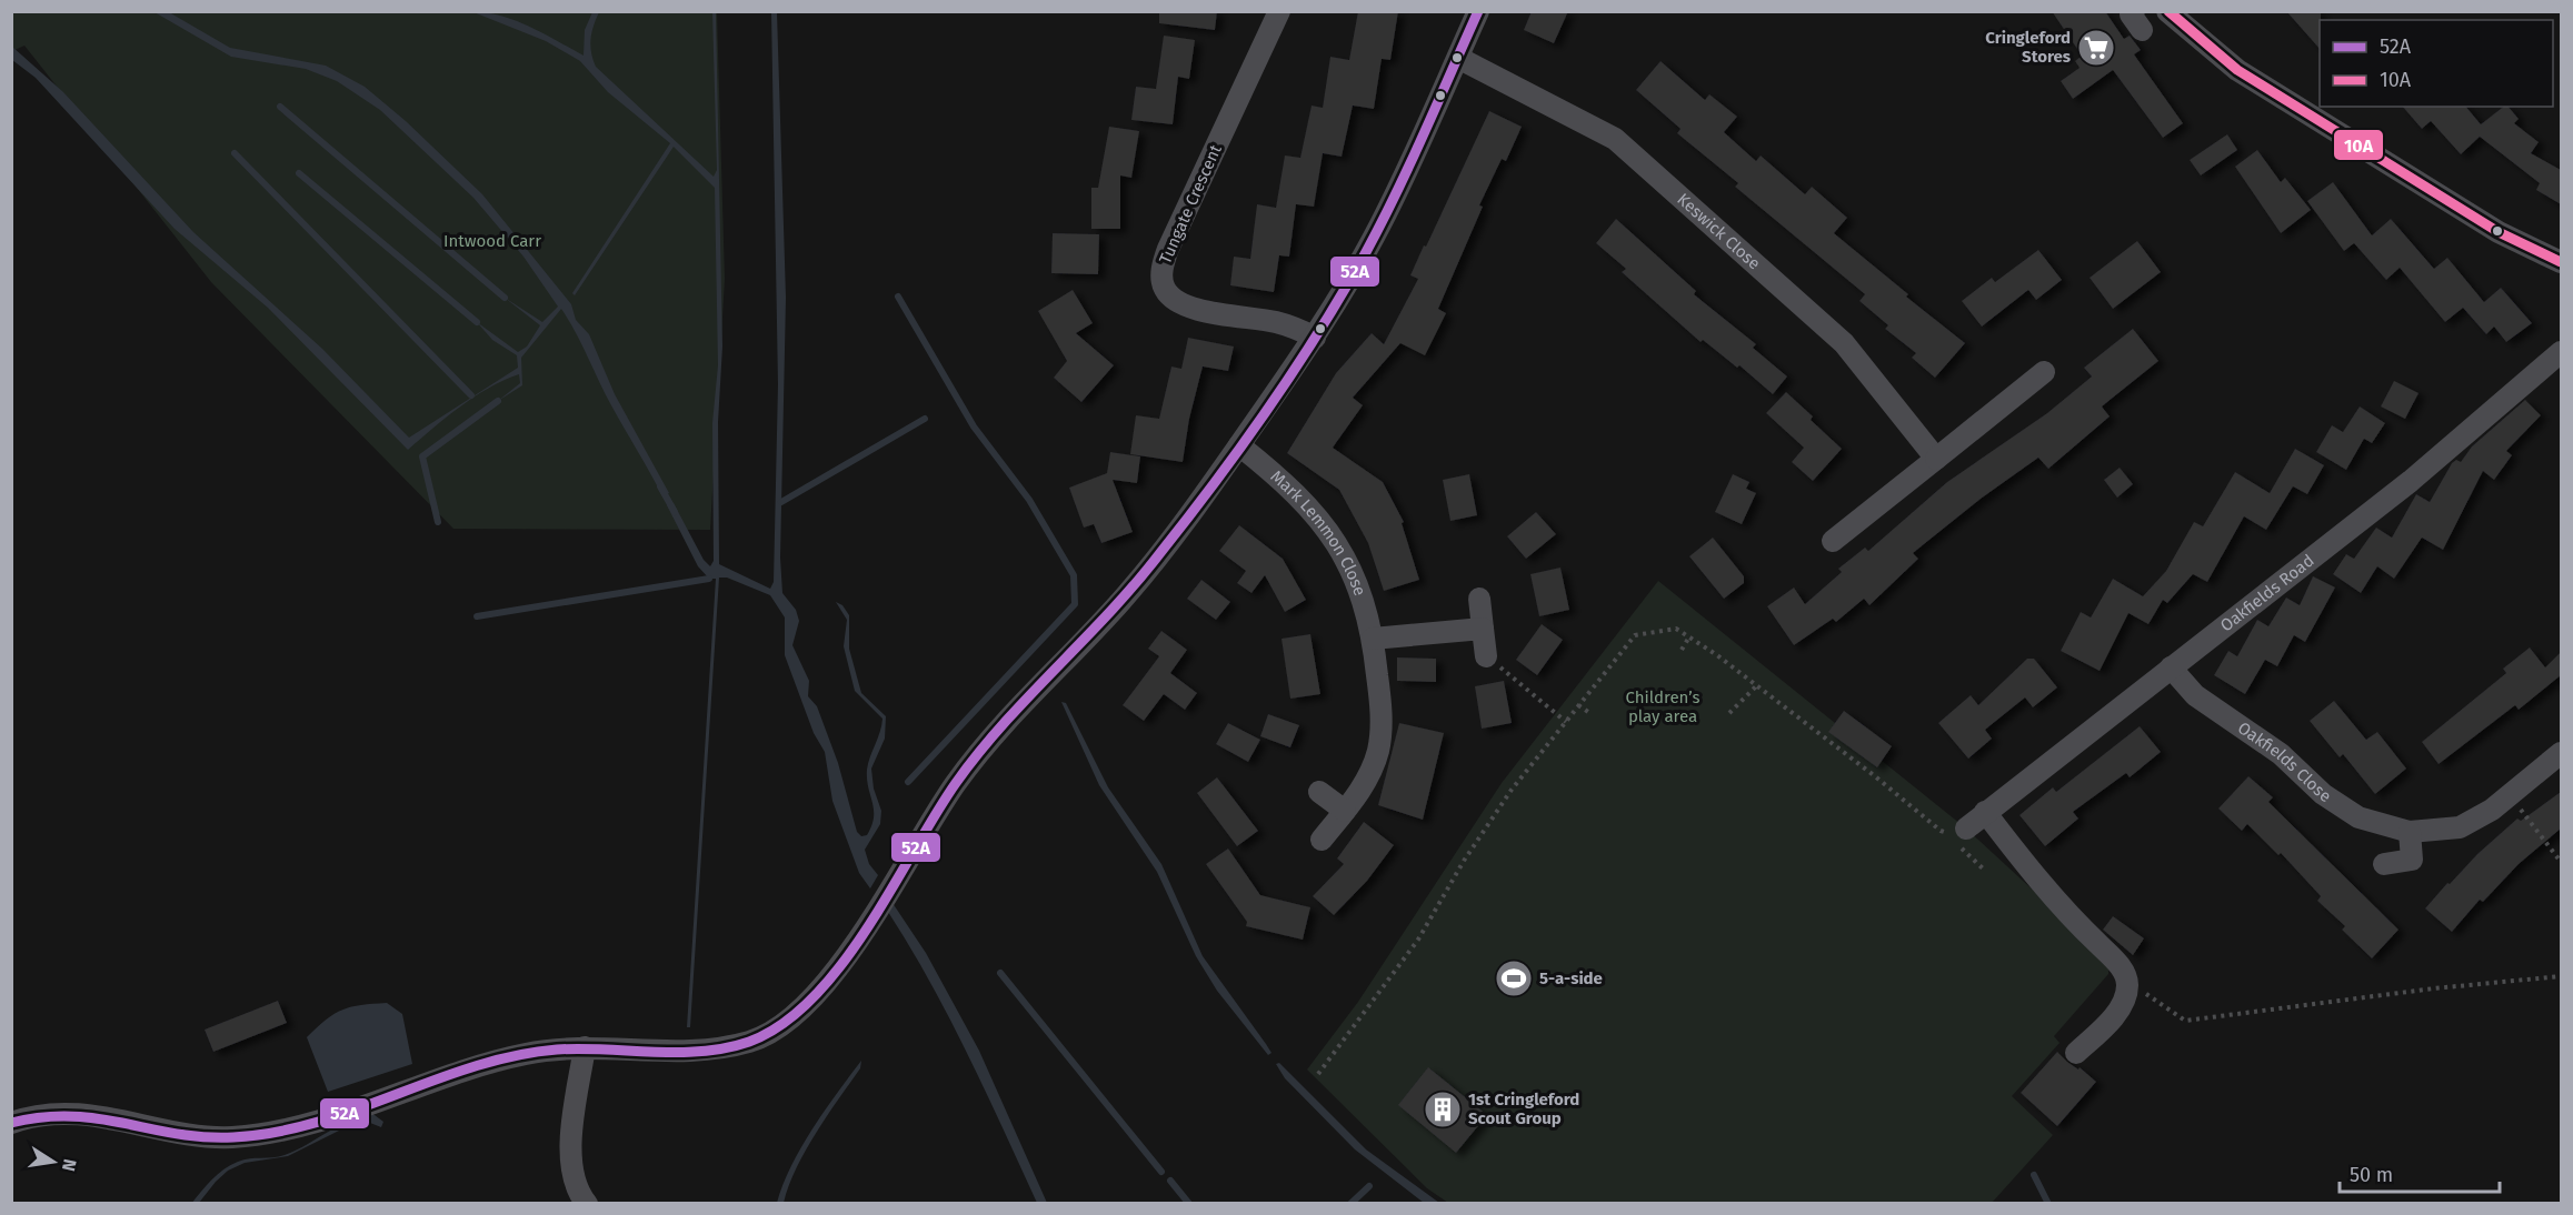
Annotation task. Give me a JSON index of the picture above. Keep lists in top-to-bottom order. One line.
{"streets":{"street":["Tungate Crescent","Keswick Close","Mark Lemmon Close","Oakfields Road","Oakfields Close"]},"crossings":[["Oakfields Road","Oakfields Close"]],"parks":["Intwood Carr","Children’s play area"],"places":{"supermarket":["Cringleford Stores"],"sports":["5-a-side"],"building":["1st Cringleford Scout Group"]},"lines":["transit line 52A","transit line 10A"],"legend":["52A","10A"],"scale_bar":"50 m","north":"right"}
